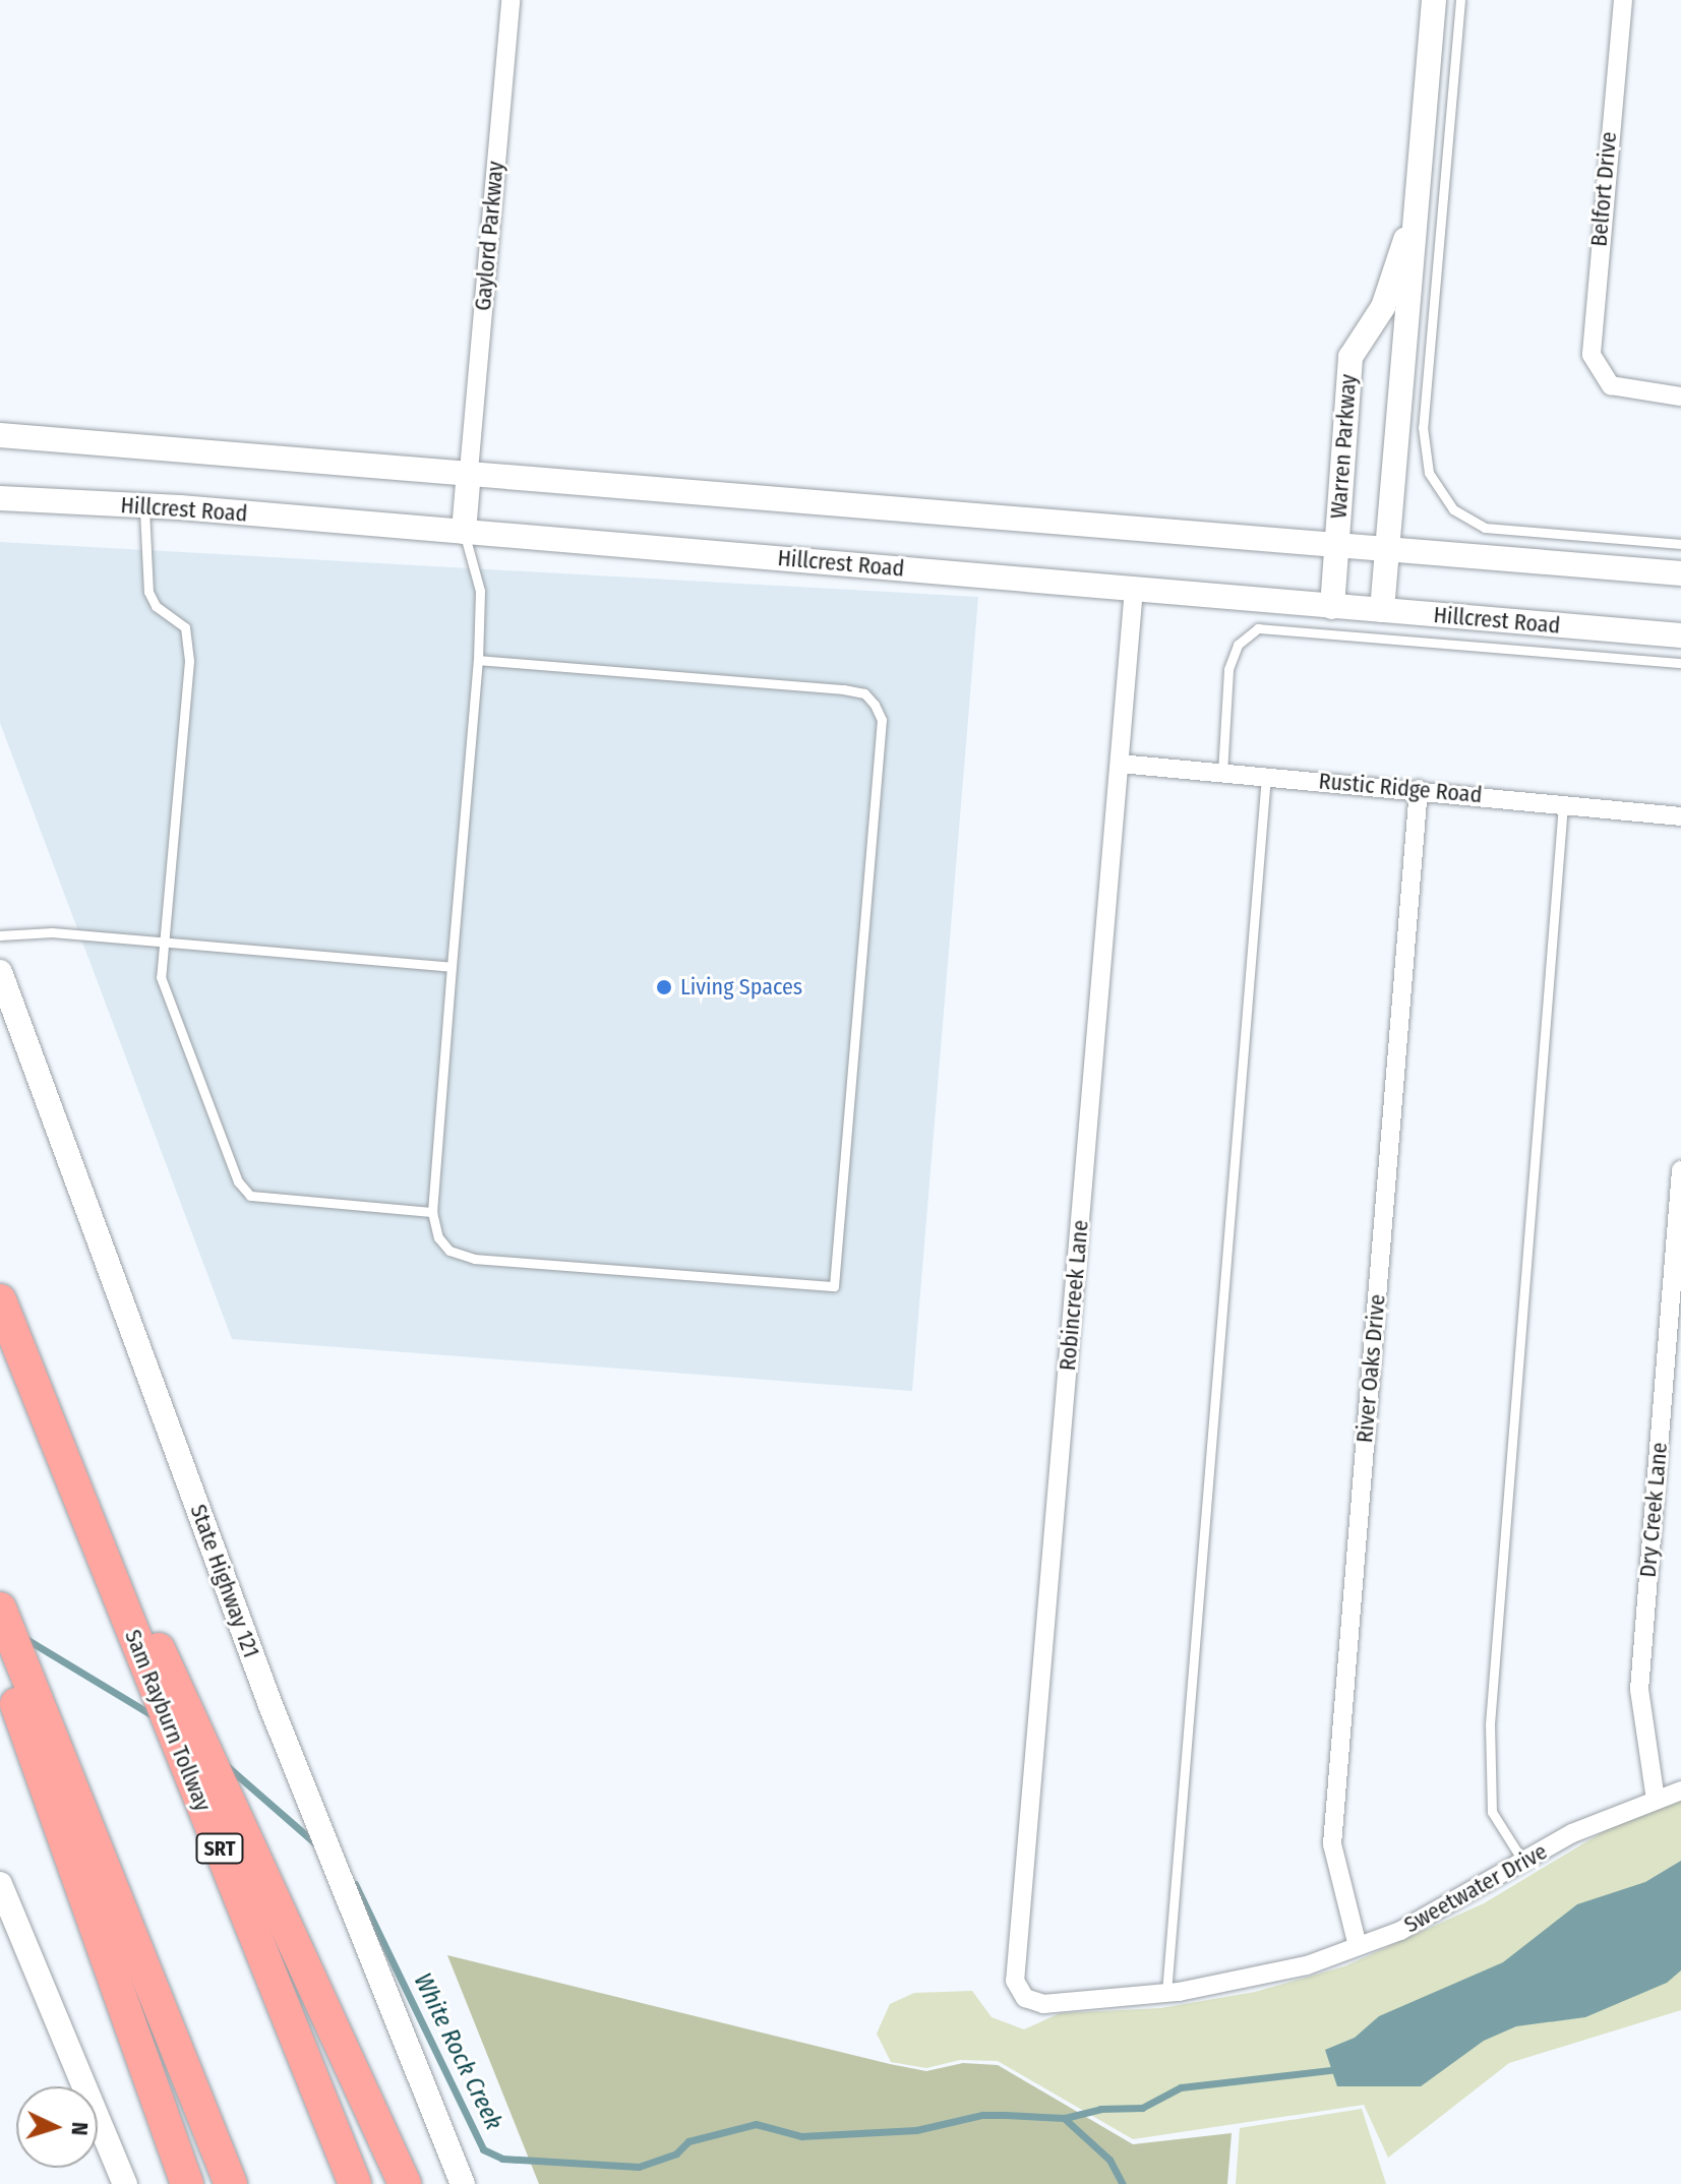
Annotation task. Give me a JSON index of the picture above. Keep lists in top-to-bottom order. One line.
{"streets":{"highway":["Sam Rayburn Tollway","SRT"],"main road":["Warren Parkway","Hillcrest Road","State Highway 121"],"street":["Belfort Drive","Gaylord Parkway","Rustic Ridge Road","Robincreek Lane","River Oaks Drive","Dry Creek Lane","Sweetwater Drive"]},"crossings":[["Warren Parkway","Hillcrest Road"],["Hillcrest Road","Robincreek Lane"],["Rustic Ridge Road","Robincreek Lane"],["Rustic Ridge Road","River Oaks Drive"],["Robincreek Lane","Sweetwater Drive"],["River Oaks Drive","Sweetwater Drive"],["Dry Creek Lane","Sweetwater Drive"]],"water":["White Rock Creek"],"places":["Living Spaces"],"north":"right"}
